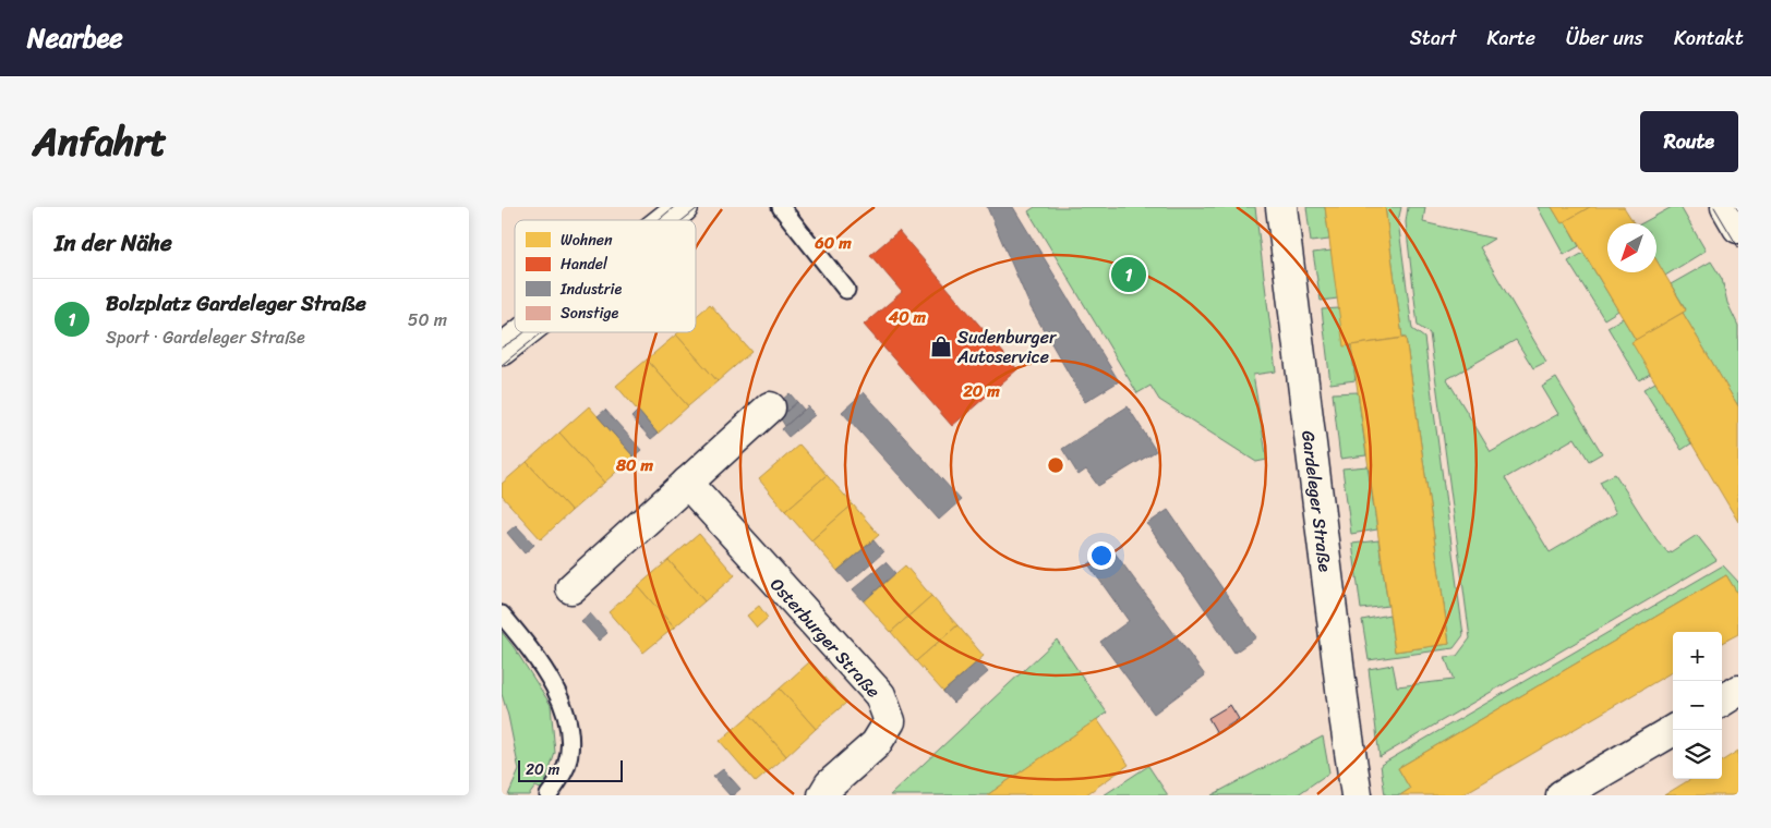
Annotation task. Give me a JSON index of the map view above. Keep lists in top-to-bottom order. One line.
{"streets":{"street":["Gardeleger Straße","Osterburger Straße"]},"places":{"shop":["Sudenburger Autoservice"]},"legend":["Wohnen","Handel","Industrie","Sonstige"],"scale_bar":"20 m","north":"bottom left","page":{"header":"Nearbee","nav":["Start","Karte","Über uns","Kontakt"],"title":"Anfahrt","buttons":"Route","heading":"In der Nähe","pins":"1","list":[{"mark":"1","name":"Bolzplatz Gardeleger Straße","note":"Sport · Gardeleger Straße","value":"50 m"}],"map_buttons":["+","−"],"scale":"20 m"},"rings":["60 m","40 m","20 m","80 m"]}
